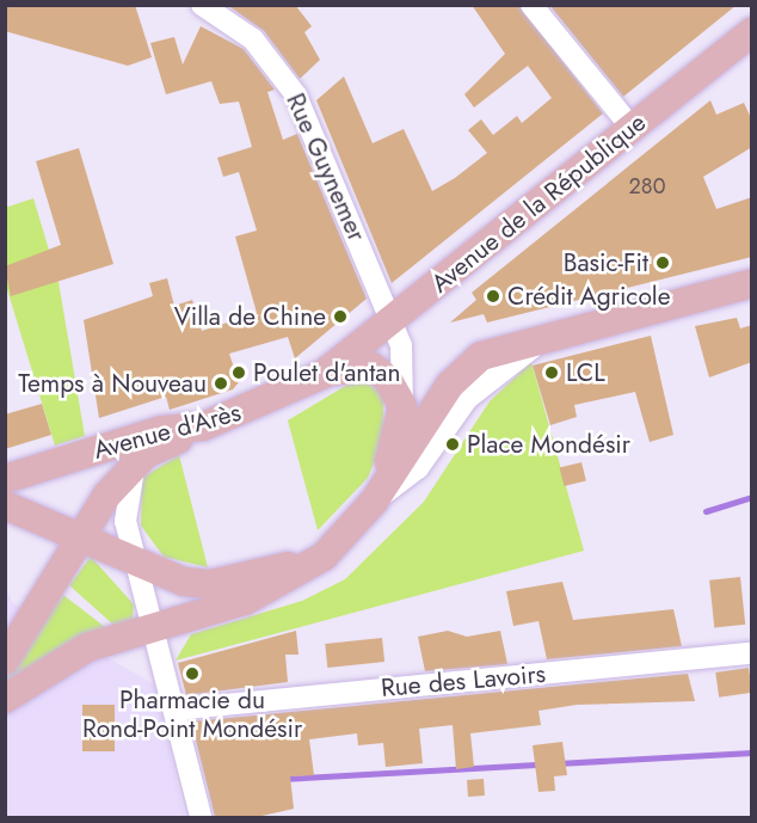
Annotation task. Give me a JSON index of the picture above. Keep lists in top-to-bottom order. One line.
{"streets":{"main road":["Avenue de la République","Avenue d'Arès"],"street":["Rue Guynemer","Rue des Lavoirs"]},"crossings":[["Rue Guynemer","Avenue de la République"],["Avenue de la République","Avenue d'Arès"]],"places":["Basic-Fit","Crédit Agricole","Villa de Chine","Poulet d'antan","LCL","Temps à Nouveau","Place Mondésir","Pharmacie du Rond-Point Mondésir"],"house_numbers":["280"]}
